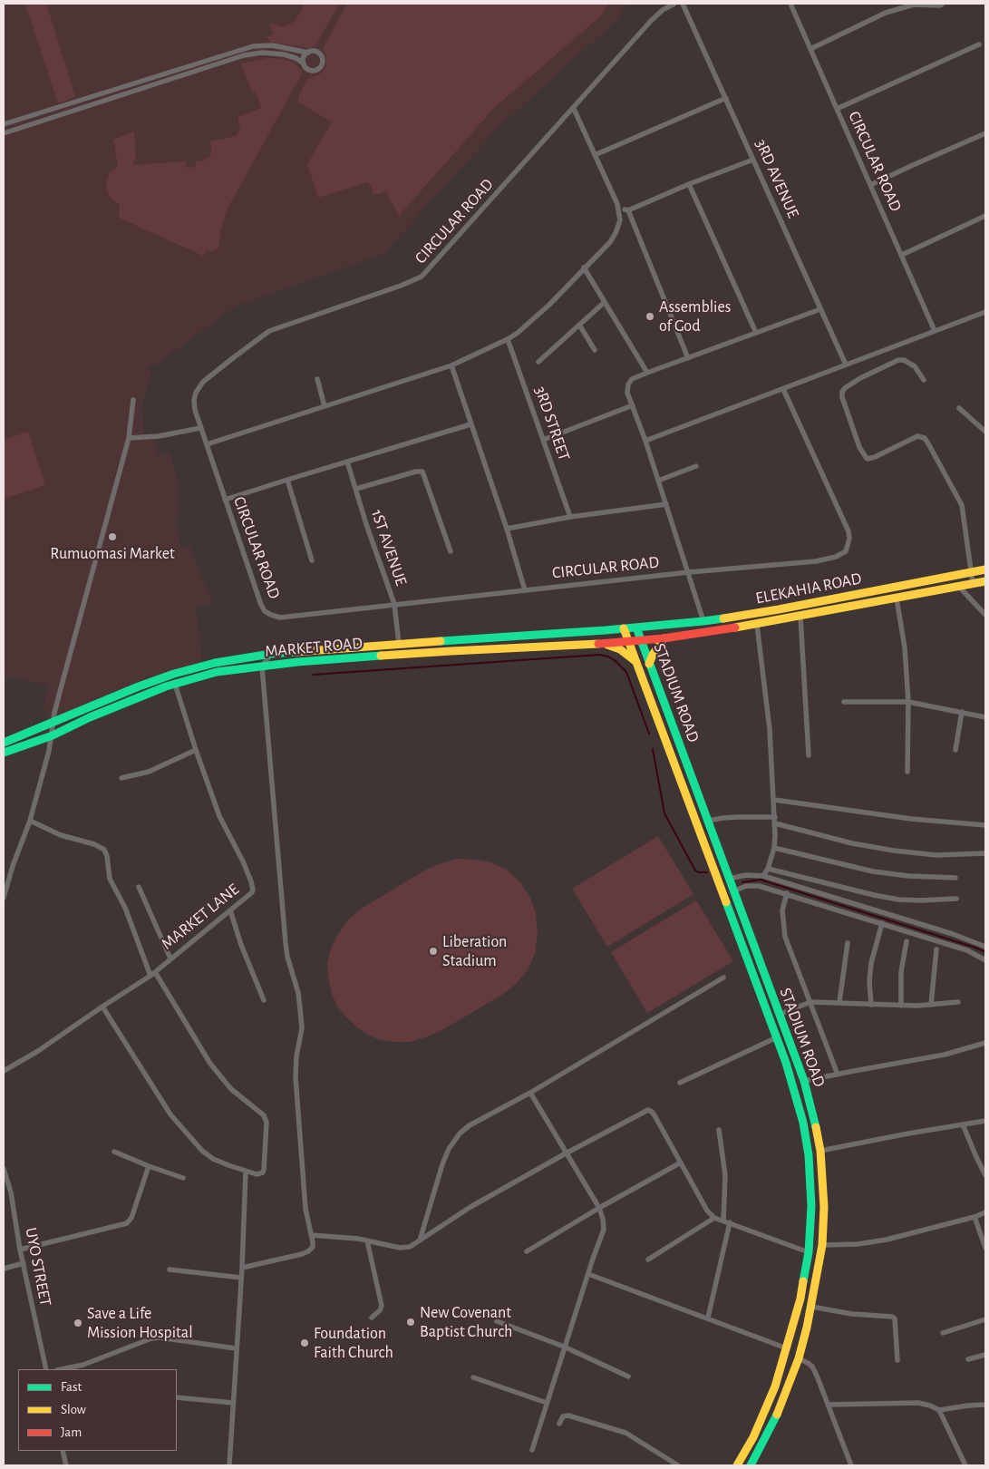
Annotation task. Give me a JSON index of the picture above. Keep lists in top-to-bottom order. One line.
{"streets":{"main road":["ELEKAHIA ROAD","MARKET ROAD","STADIUM ROAD"],"street":["CIRCULAR ROAD","3RD AVENUE","3RD STREET","1ST AVENUE","MARKET LANE","UYO STREET"]},"crossings":[["CIRCULAR ROAD","1ST AVENUE"],["1ST AVENUE","MARKET ROAD"],["ELEKAHIA ROAD","MARKET ROAD"],["ELEKAHIA ROAD","STADIUM ROAD"],["MARKET ROAD","STADIUM ROAD"],["MARKET ROAD","MARKET LANE"]],"places":["Assemblies of God","Rumuomasi Market","Liberation Stadium","New Covenant Baptist Church","Save a Life Mission Hospital","Foundation Faith Church"],"legend":["Fast","Slow","Jam"]}
